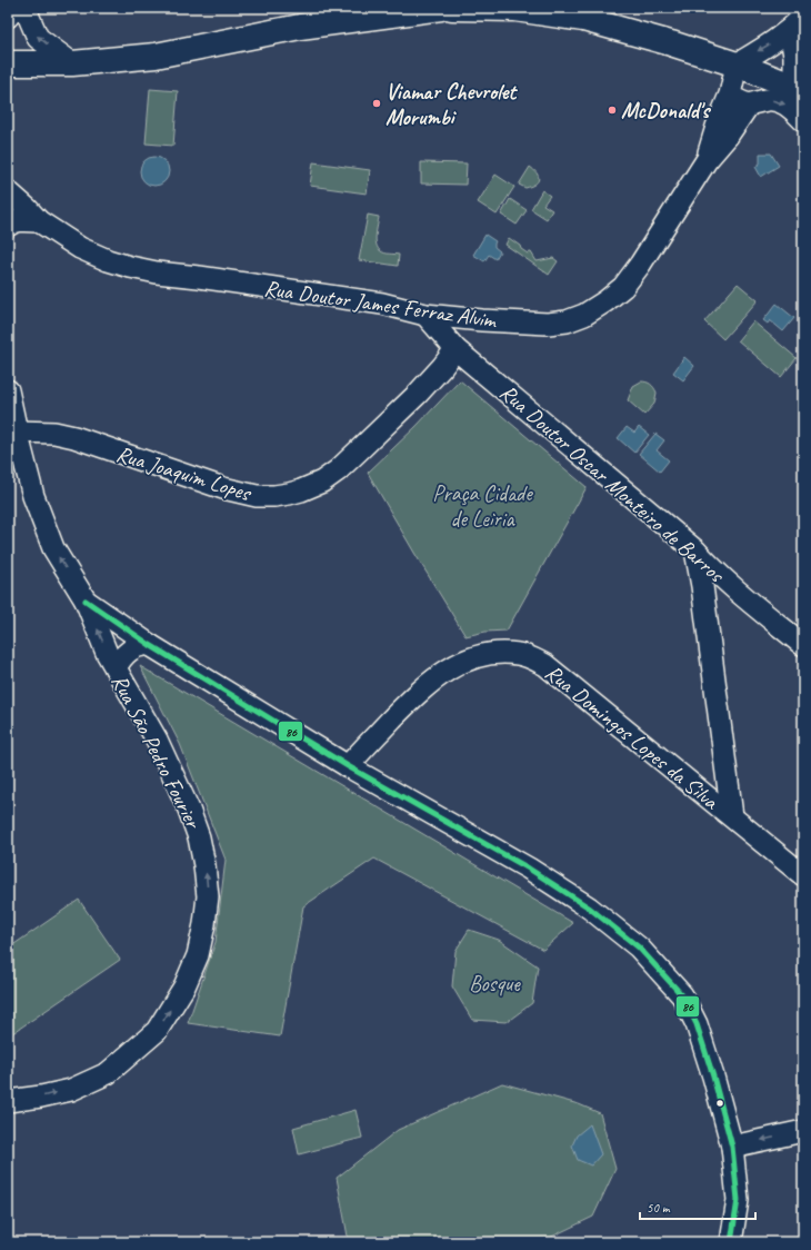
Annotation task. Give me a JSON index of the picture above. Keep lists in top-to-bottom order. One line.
{"streets":{"street":["Rua Doutor James Ferraz Alvim","Rua Joaquim Lopes","Rua Doutor Oscar Monteiro de Barros","Rua Domingos Lopes da Silva","Rua São Pedro Fourier"]},"crossings":[["Rua Doutor James Ferraz Alvim","Rua Doutor Oscar Monteiro de Barros"],["Rua Joaquim Lopes","Rua Doutor Oscar Monteiro de Barros"],["Rua Joaquim Lopes","Rua São Pedro Fourier"]],"one_way":["Rua São Pedro Fourier"],"parks":["Praça Cidade de Leiria","Bosque"],"places":["Viamar Chevrolet Morumbi","McDonald's"],"lines":["transit line 86"],"scale_bar":"50 m"}
